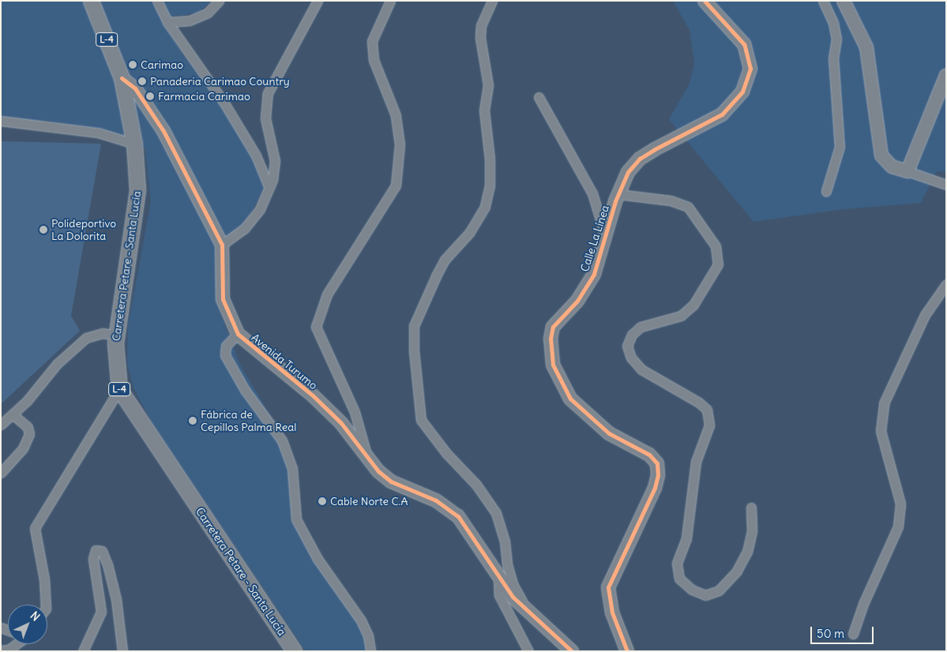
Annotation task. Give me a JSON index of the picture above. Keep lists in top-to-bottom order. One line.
{"streets":{"main road":["L-4","Carretera Petare - Santa Lucía"],"street":["Calle La Línea","Avenida Turumo"]},"crossings":[["Carretera Petare - Santa Lucía","Avenida Turumo"]],"places":["Carimao","Panaderia Carimao Country","Farmacia Carimao","Polideportivo La Dolorita","Fábrica de Cepillos Palma Real","Cable Norte C.A"],"scale_bar":"50 m","north":"top right"}
